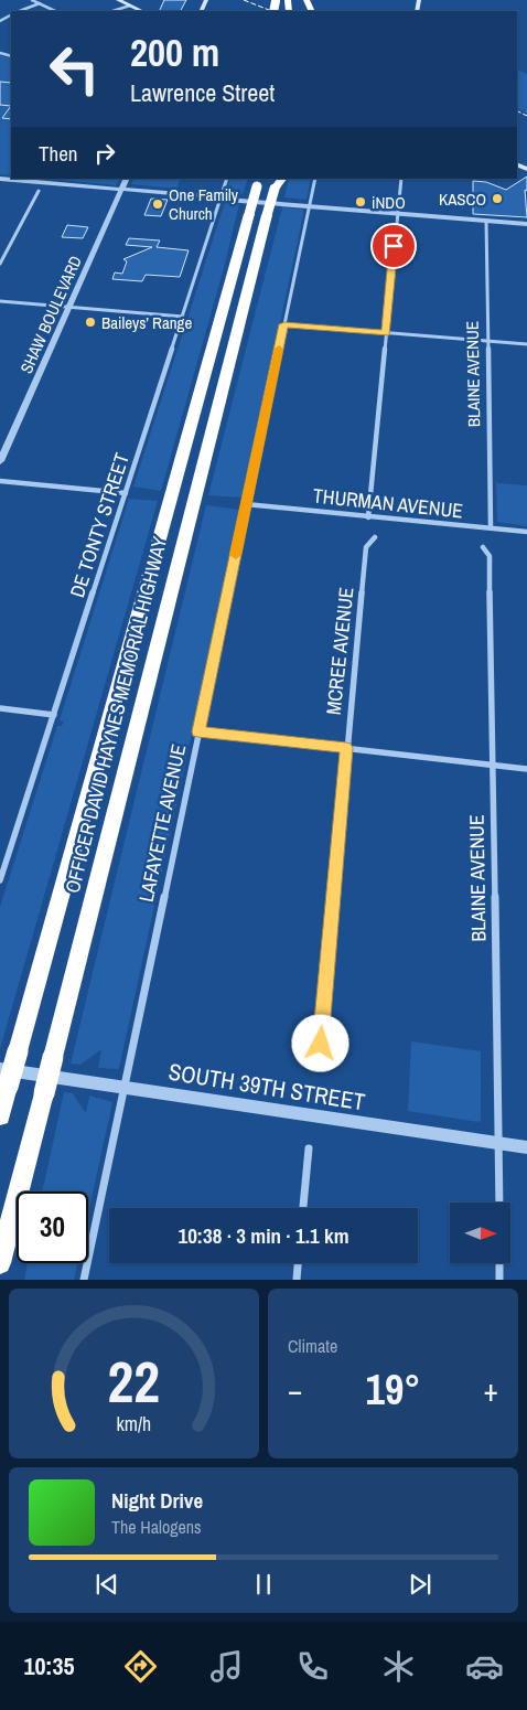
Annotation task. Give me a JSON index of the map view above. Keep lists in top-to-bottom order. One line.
{"streets":{"highway":["OFFICER DAVID HAYNES MEMORIAL HIGHWAY"],"street":["SHAW BOULEVARD","BLAINE AVENUE","THURMAN AVENUE","DE TONTY STREET","MCREE AVENUE","LAFAYETTE AVENUE","SOUTH 39TH STREET"]},"crossings":[["BLAINE AVENUE","THURMAN AVENUE"],["BLAINE AVENUE","SOUTH 39TH STREET"],["THURMAN AVENUE","LAFAYETTE AVENUE"],["OFFICER DAVID HAYNES MEMORIAL HIGHWAY","SOUTH 39TH STREET"],["LAFAYETTE AVENUE","SOUTH 39TH STREET"]],"places":["KASCO","iNDO","One Family Church","Baileys’ Range"],"north":"right","page":{"turn":["200 m","Lawrence Street"],"then":"Then","limit":"30","trip":"10:38 · 3 min · 1.1 km","tile":"Climate","heat":["−","19°","+"],"song":["Night Drive","The Halogens"],"tabs":"10:35","gauge":["22","km/h"]}}
